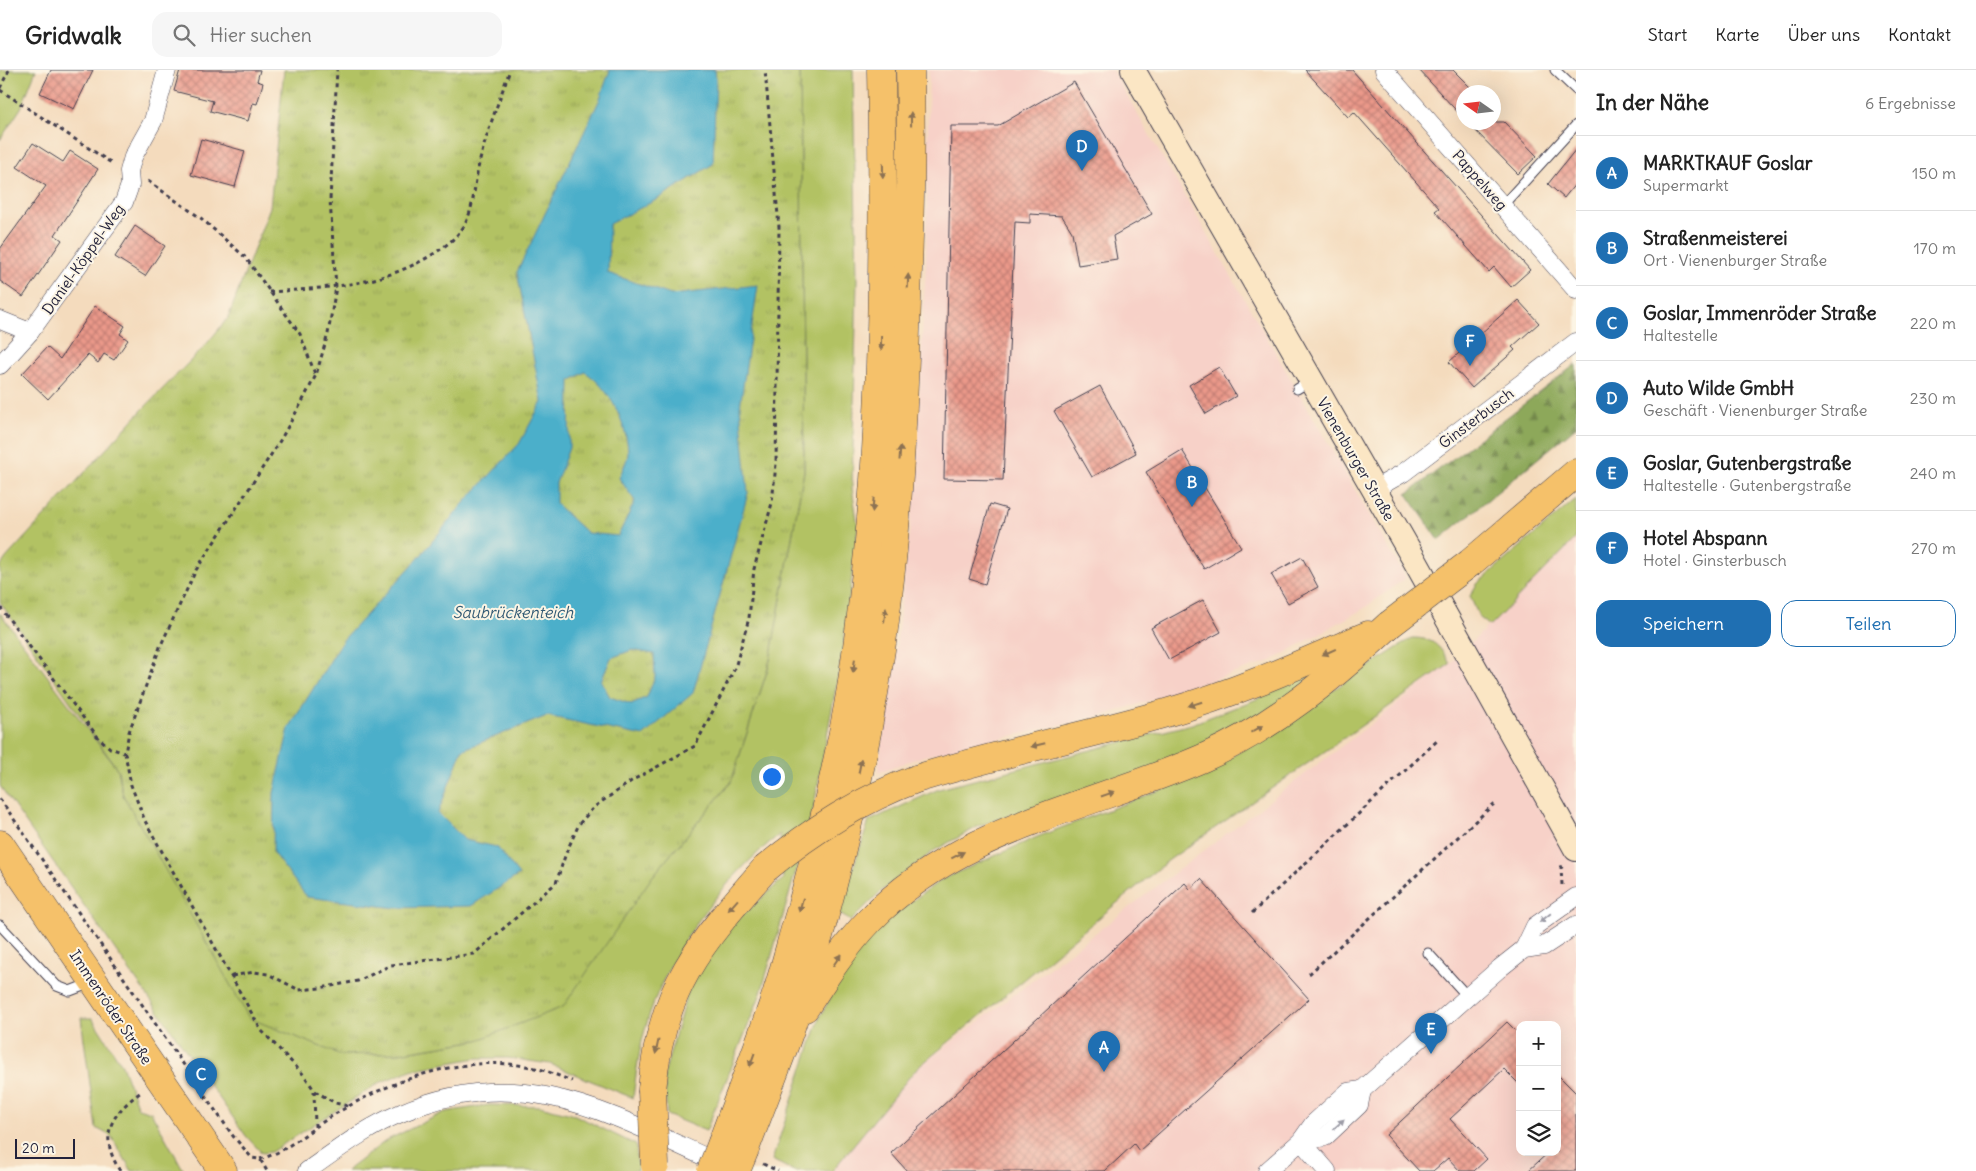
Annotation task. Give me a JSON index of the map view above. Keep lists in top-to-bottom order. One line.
{"streets":{"main road":["Immenröder Straße"],"street":["Pappelweg","Daniel-Köppel-Weg","Ginsterbusch","Vienenburger Straße"]},"crossings":[["Ginsterbusch","Vienenburger Straße"]],"water":["Saubrückenteich"],"scale_bar":"20 m","north":"left","page":{"header":"Gridwalk","search":"Hier suchen","nav":["Start","Karte","Über uns","Kontakt"],"heading":["In der Nähe","6 Ergebnisse"],"pins":["D","F","B","E","A","C"],"list":[{"mark":"A","name":"MARKTKAUF Goslar","note":"Supermarkt","value":"150 m"},{"mark":"B","name":"Straßenmeisterei","note":"Ort · Vienenburger Straße","value":"170 m"},{"mark":"C","name":"Goslar, Immenröder Straße","note":"Haltestelle","value":"220 m"},{"mark":"D","name":"Auto Wilde GmbH","note":"Geschäft · Vienenburger Straße","value":"230 m"},{"mark":"E","name":"Goslar, Gutenbergstraße","note":"Haltestelle · Gutenbergstraße","value":"240 m"},{"mark":"F","name":"Hotel Abspann","note":"Hotel · Ginsterbusch","value":"270 m"}],"buttons":["Speichern","Teilen"],"map_buttons":["+","−"],"scale":"20 m"}}
